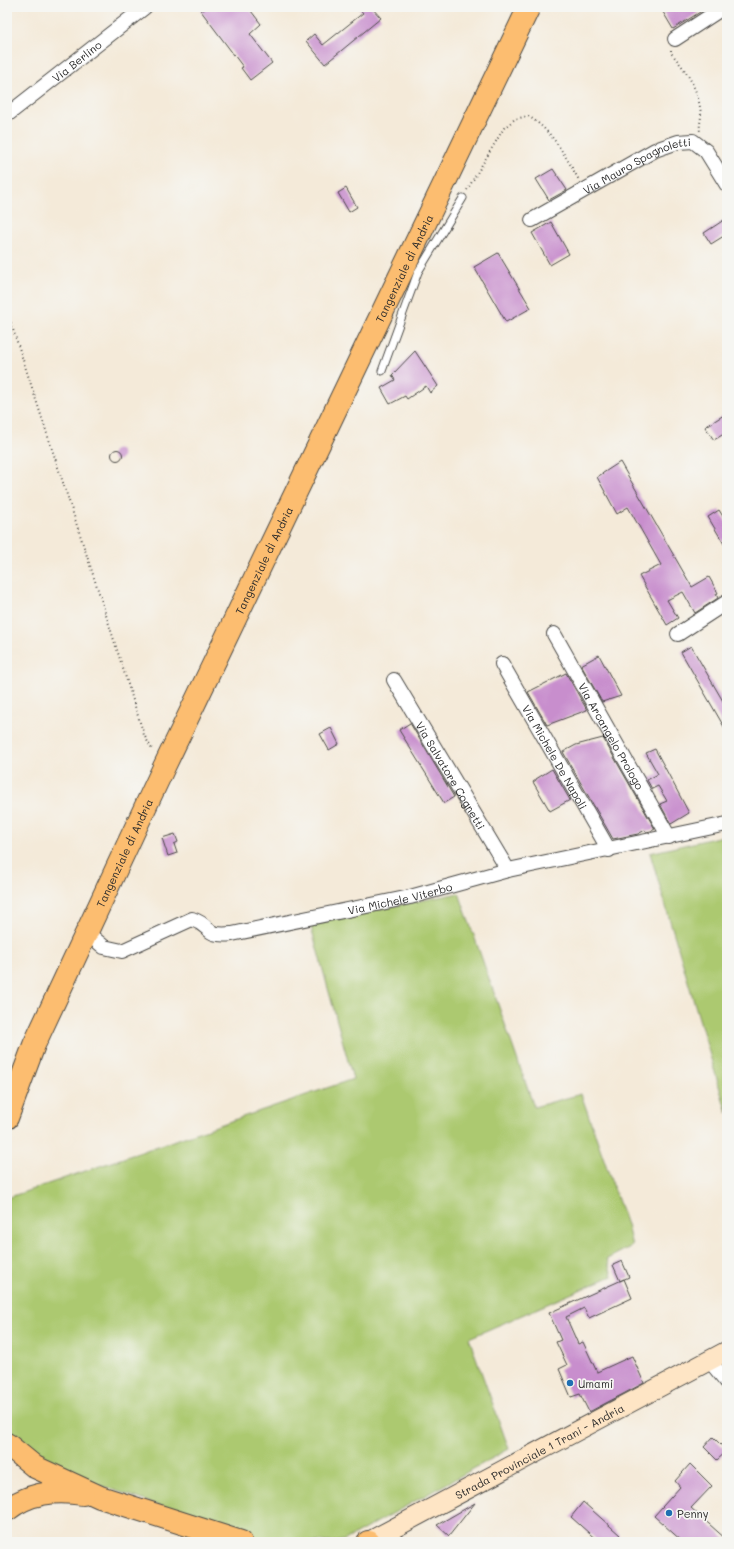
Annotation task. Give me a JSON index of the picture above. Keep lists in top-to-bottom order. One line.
{"streets":{"main road":["Tangenziale di Andria","Strada Provinciale 1 Trani - Andria"],"street":["Via Berlino","Via Mauro Spagnoletti","Via Arcangelo Prologo","Via Michele De Napoli","Via Salvatore Cognetti","Via Michele Viterbo"]},"crossings":[["Tangenziale di Andria","Via Michele Viterbo"],["Via Arcangelo Prologo","Via Michele Viterbo"],["Via Michele De Napoli","Via Michele Viterbo"],["Via Salvatore Cognetti","Via Michele Viterbo"]],"places":["Umami","Penny"]}
